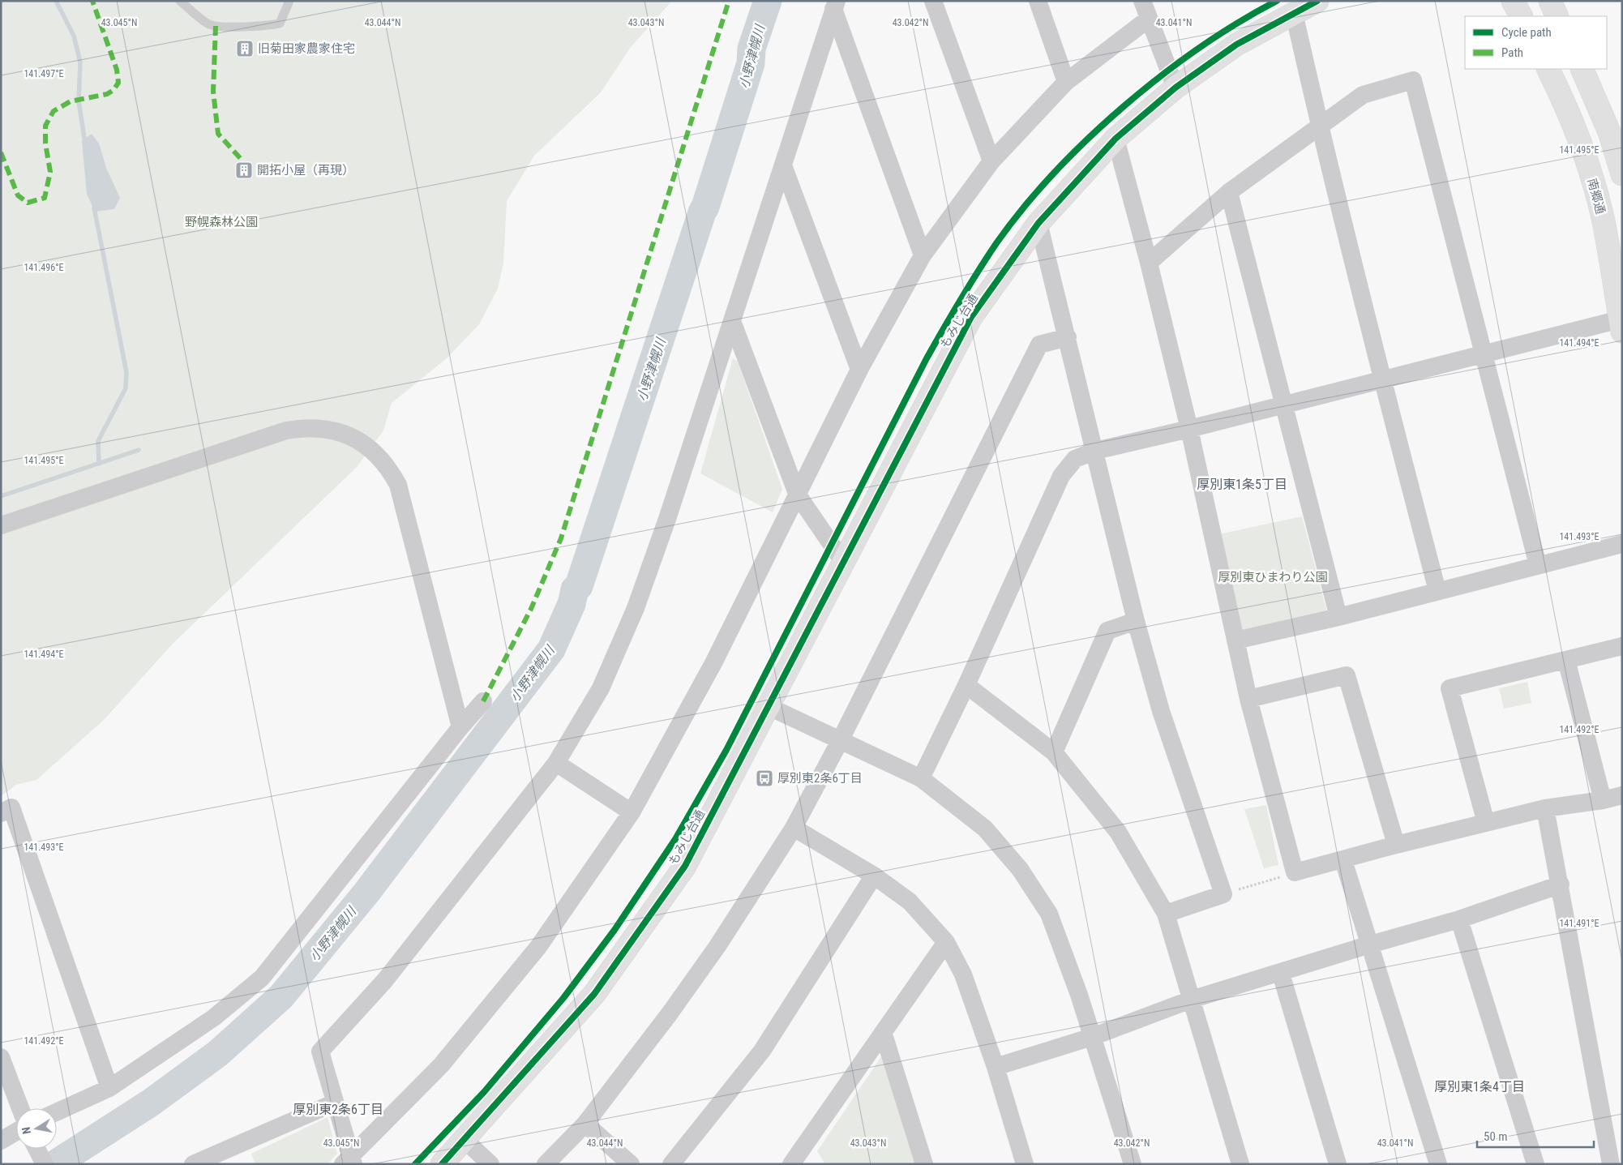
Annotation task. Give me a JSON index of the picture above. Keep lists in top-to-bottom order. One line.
{"streets":{"street":["南郷通","もみじ台通"]},"districts":["厚別東1条5丁目","厚別東1条4丁目","厚別東2条6丁目"],"water":["小野津幌川"],"parks":["野幌森林公園","厚別東ひまわり公園"],"places":{"building":["旧菊田家農家住宅","開拓小屋（再現）"],"bus stop":["厚別東2条6丁目"]},"legend":["Cycle path","Path"],"scale_bar":"50 m","north":"left","coordinates":["43.045°N","43.044°N","43.043°N","43.042°N","43.041°N","141.497°E","141.495°E","141.496°E","141.494°E","141.493°E","141.492°E","141.491°E"]}
